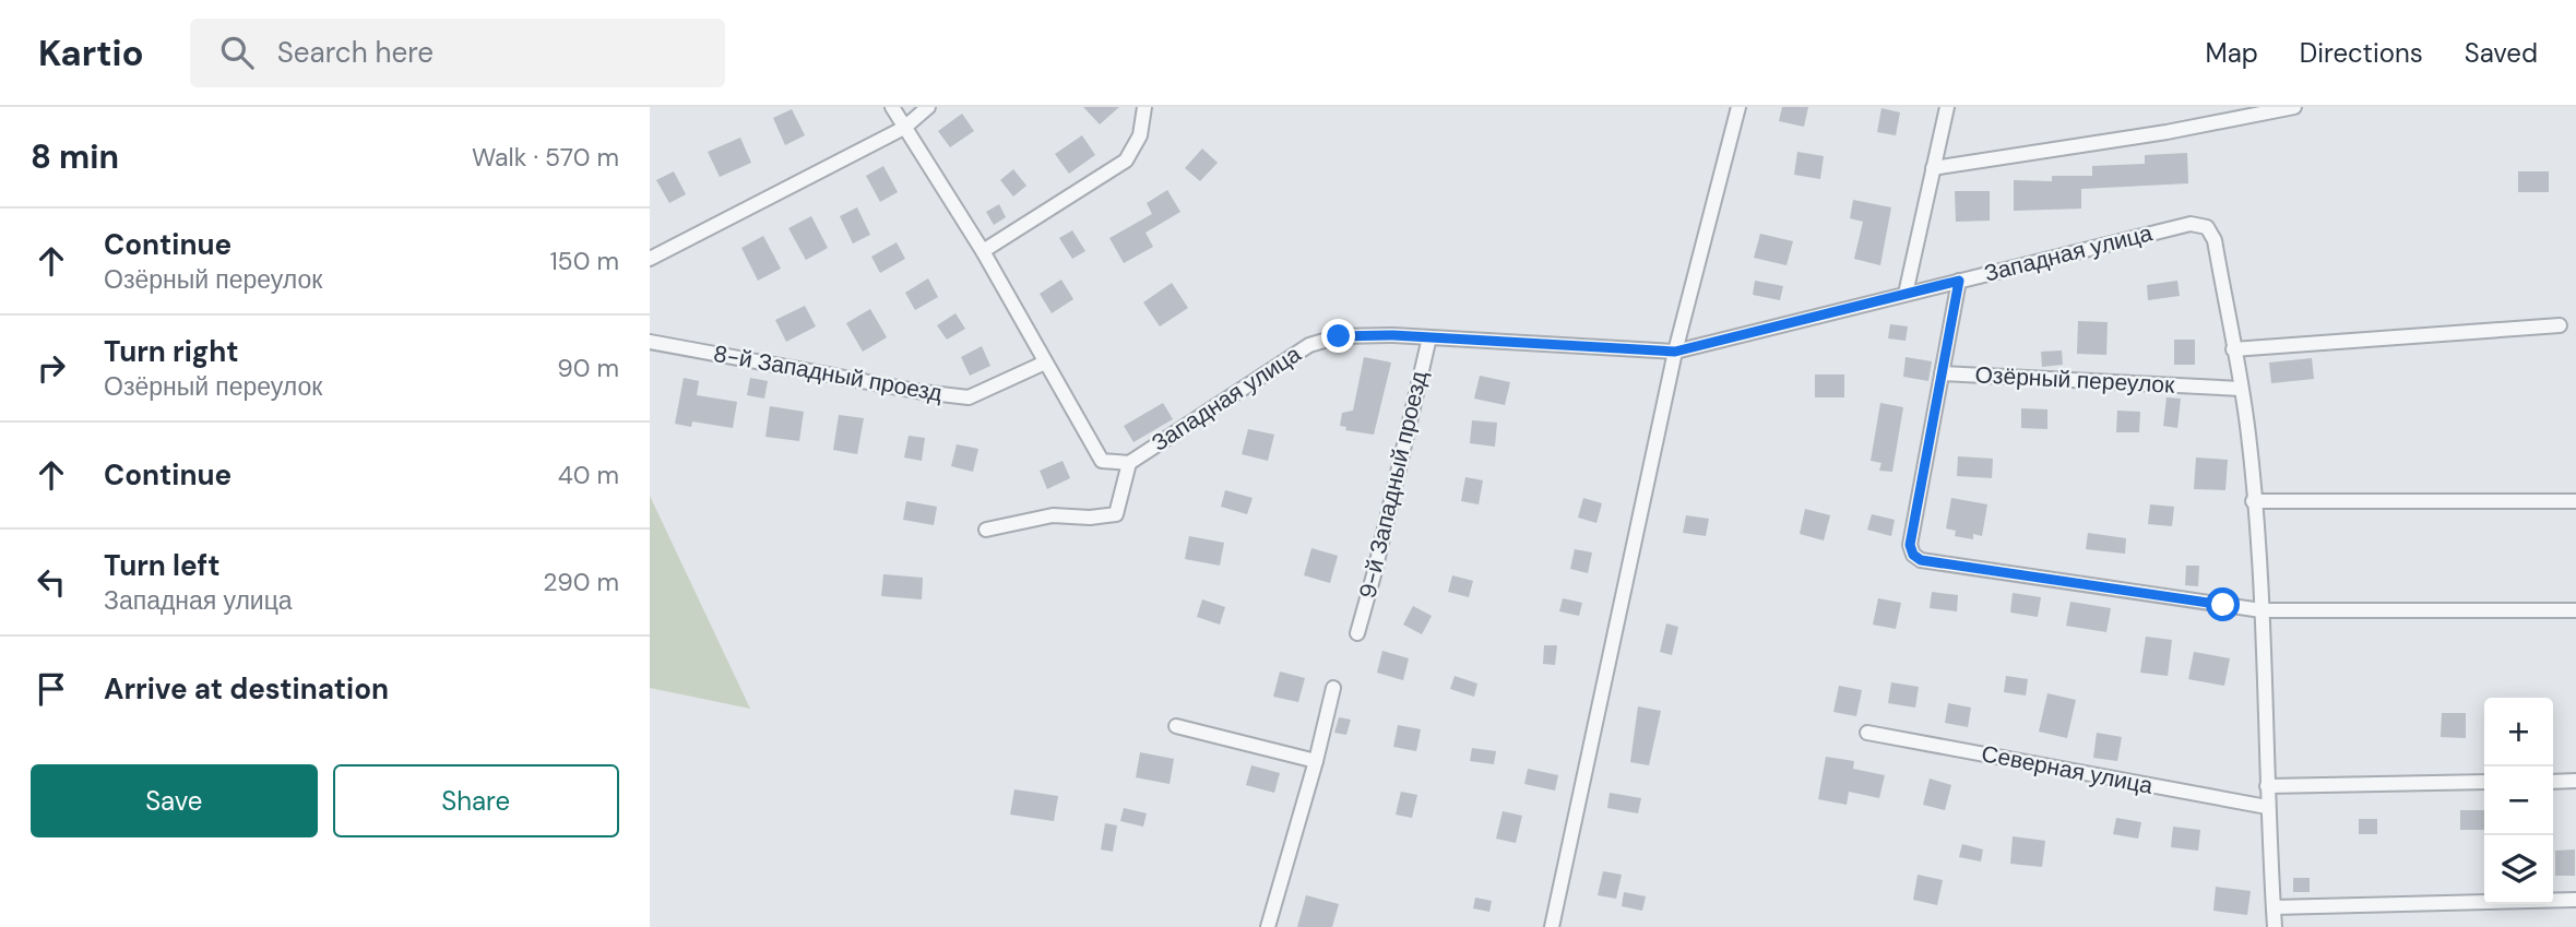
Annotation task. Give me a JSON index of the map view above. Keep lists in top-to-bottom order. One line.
{"streets":{"street":["Западная улица","8-й Западный проезд","Озёрный переулок","9-й Западный проезд","Северная улица"]},"crossings":[["Западная улица","8-й Западный проезд"],["Западная улица","9-й Западный проезд"]],"page":{"header":"Kartio","search":"Search here","nav":["Map","Directions","Saved"],"heading":["8 min","Walk · 570 m"],"list":[["Continue","Озёрный переулок","150 m"],["Turn right","Озёрный переулок","90 m"],["Continue","40 m"],["Turn left","Западная улица","290 m"],"Arrive at destination"],"map_buttons":["+","−"],"buttons":["Save","Share"]}}
